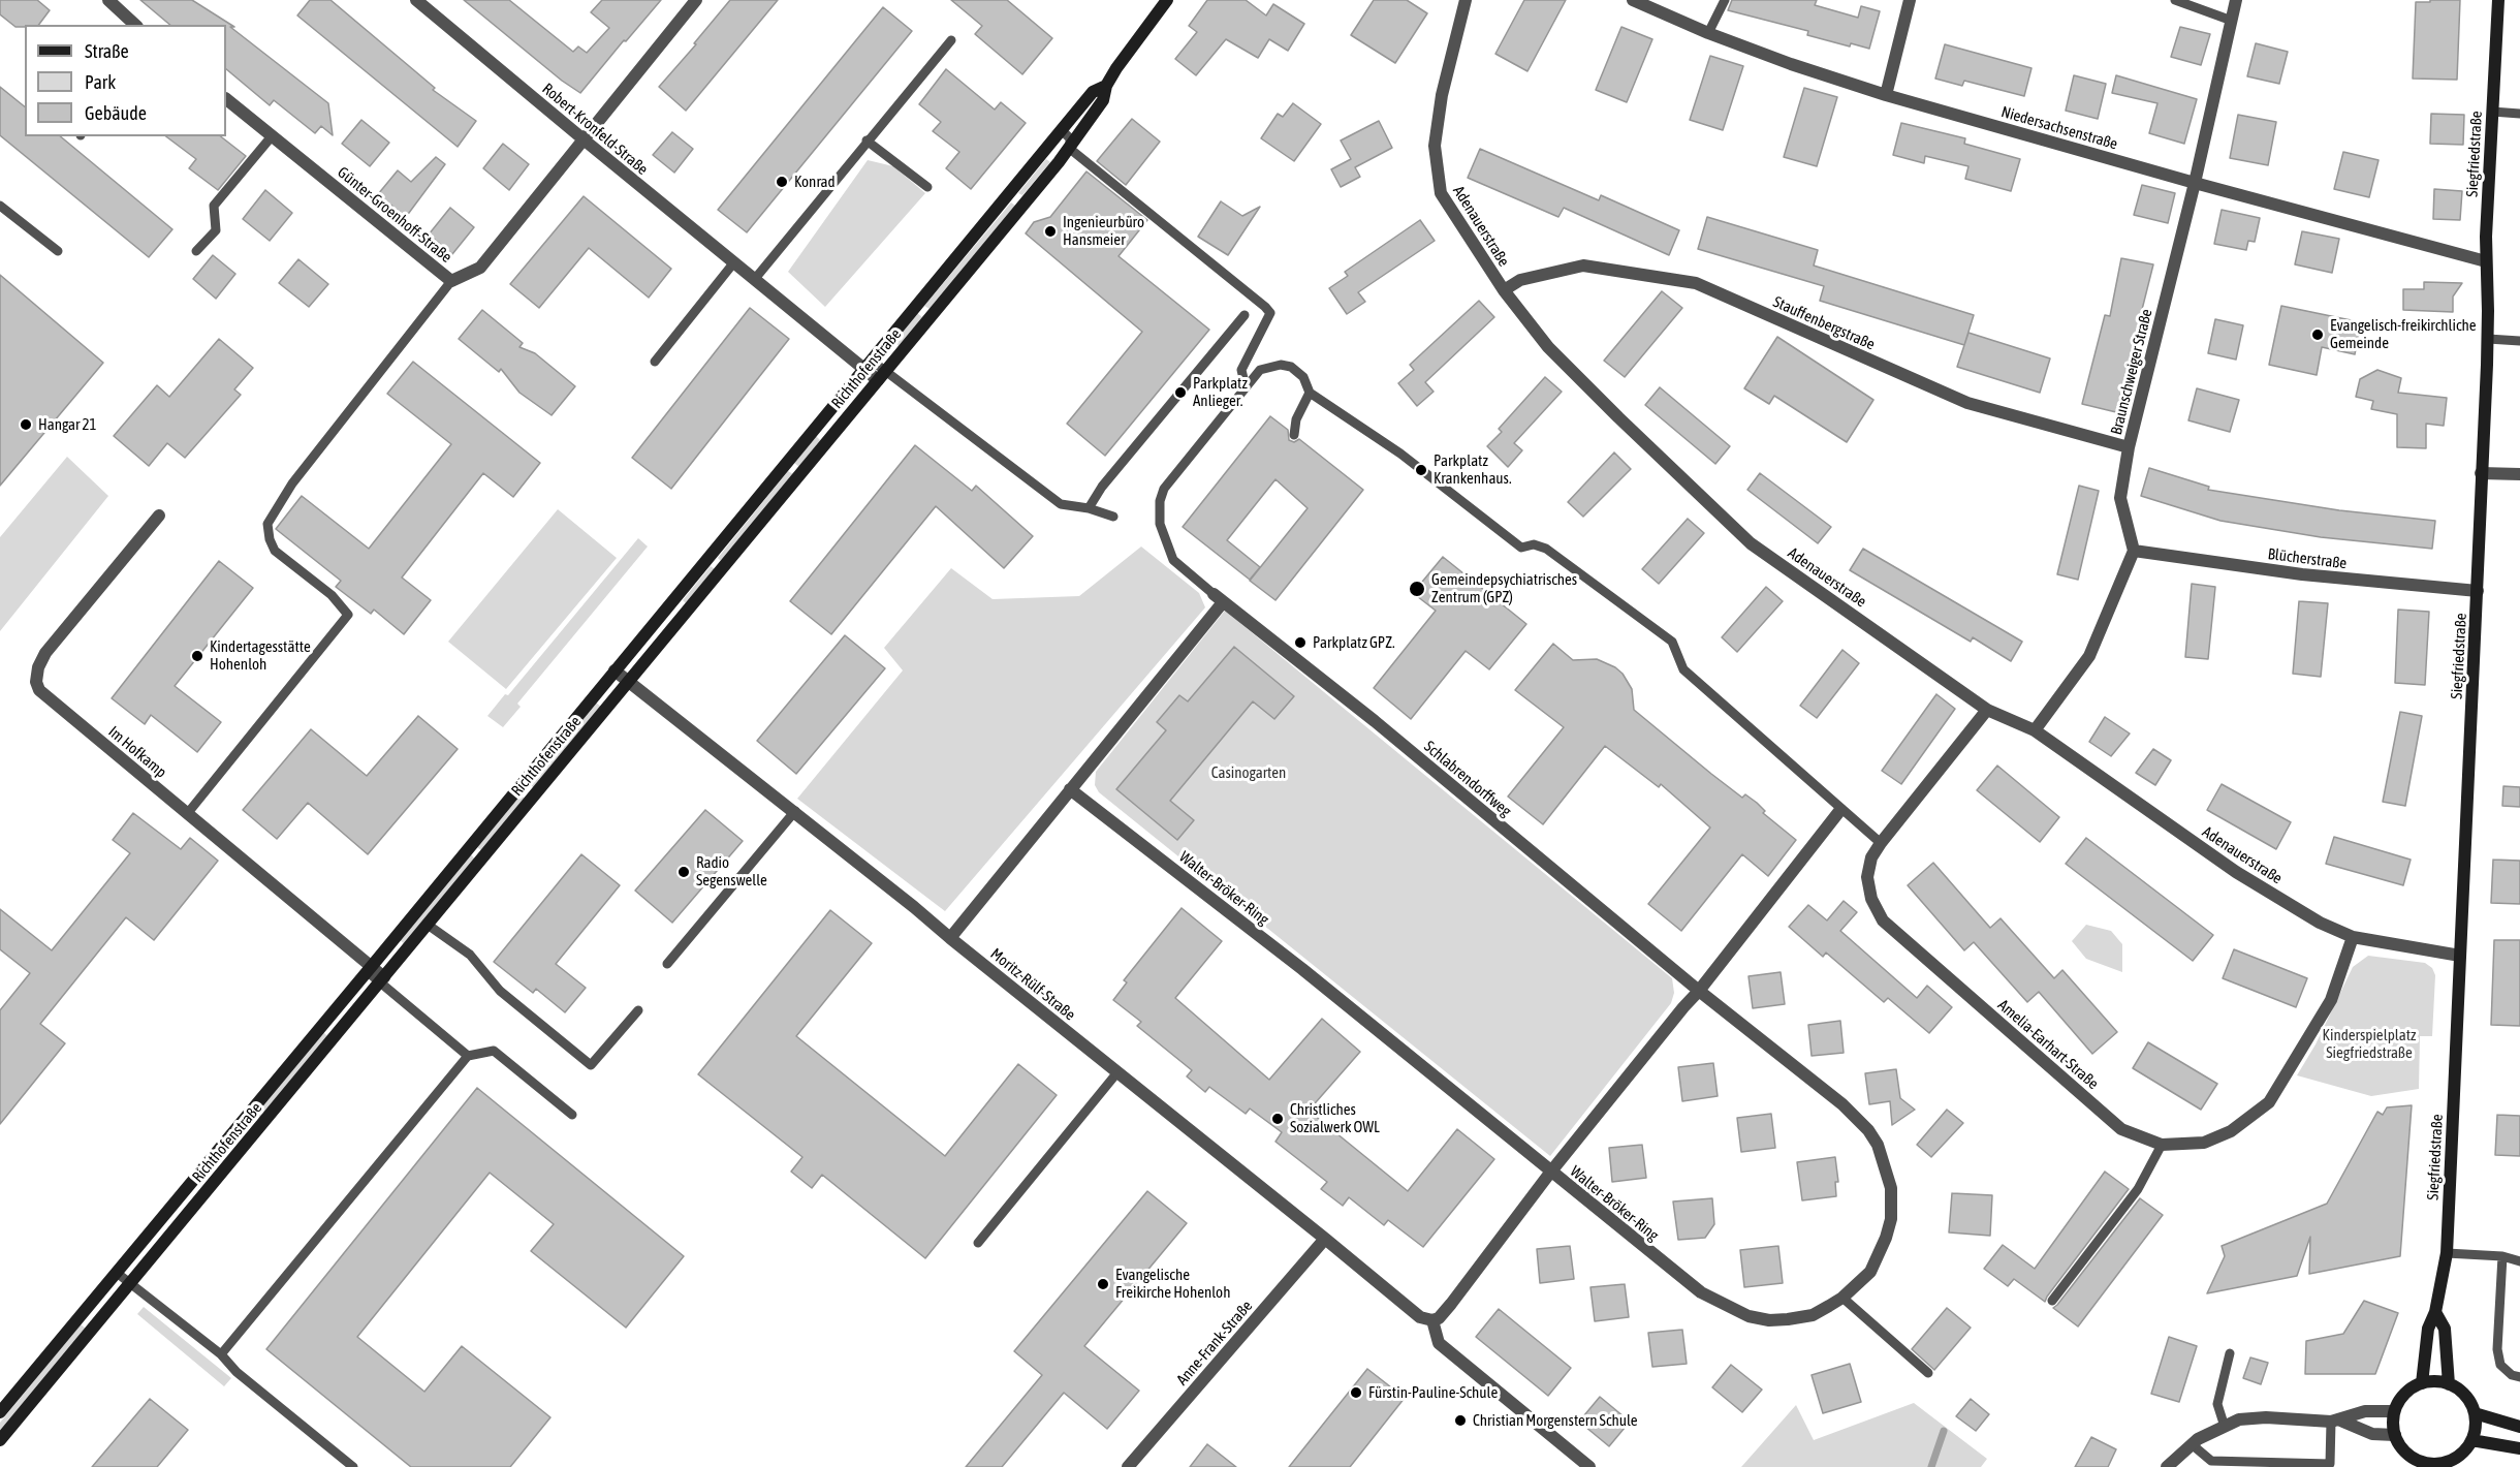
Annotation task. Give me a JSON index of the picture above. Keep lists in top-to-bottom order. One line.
{"streets":{"street":["Niedersachsenstraße","Robert-Kronfeld-Straße","Siegfriedstraße","Günter-Groenhoff-Straße","Adenauerstraße","Stauffenbergstraße","Richthofenstraße","Braunschweiger Straße","Blücherstraße","Im Hofkamp","Schlabrendorffweg","Walter-Bröker-Ring","Moritz-Rülf-Straße","Amelia-Earhart-Straße","Anne-Frank-Straße"]},"crossings":[["Niedersachsenstraße","Siegfriedstraße"],["Niedersachsenstraße","Braunschweiger Straße"],["Robert-Kronfeld-Straße","Günter-Groenhoff-Straße"],["Robert-Kronfeld-Straße","Richthofenstraße"],["Siegfriedstraße","Adenauerstraße"],["Siegfriedstraße","Blücherstraße"],["Adenauerstraße","Stauffenbergstraße"],["Adenauerstraße","Amelia-Earhart-Straße"],["Stauffenbergstraße","Braunschweiger Straße"],["Richthofenstraße","Im Hofkamp"],["Richthofenstraße","Moritz-Rülf-Straße"],["Braunschweiger Straße","Blücherstraße"],["Schlabrendorffweg","Walter-Bröker-Ring"],["Moritz-Rülf-Straße","Anne-Frank-Straße"]],"parks":["Casinogarten","Kinderspielplatz Siegfriedstraße"],"places":["Konrad","Ingenieurbüro Hansmeier","Evangelisch-freikirchliche Gemeinde","Parkplatz Anlieger.","Hangar 21","Parkplatz Krankenhaus.","Gemeindepsychiatrisches Zentrum (GPZ)","Parkplatz GPZ.","Kindertagesstätte Hohenloh","Radio Segenswelle","Christliches Sozialwerk OWL","Evangelische Freikirche Hohenloh","Fürstin-Pauline-Schule","Christian Morgenstern Schule"],"legend":["Straße","Park","Gebäude"]}
